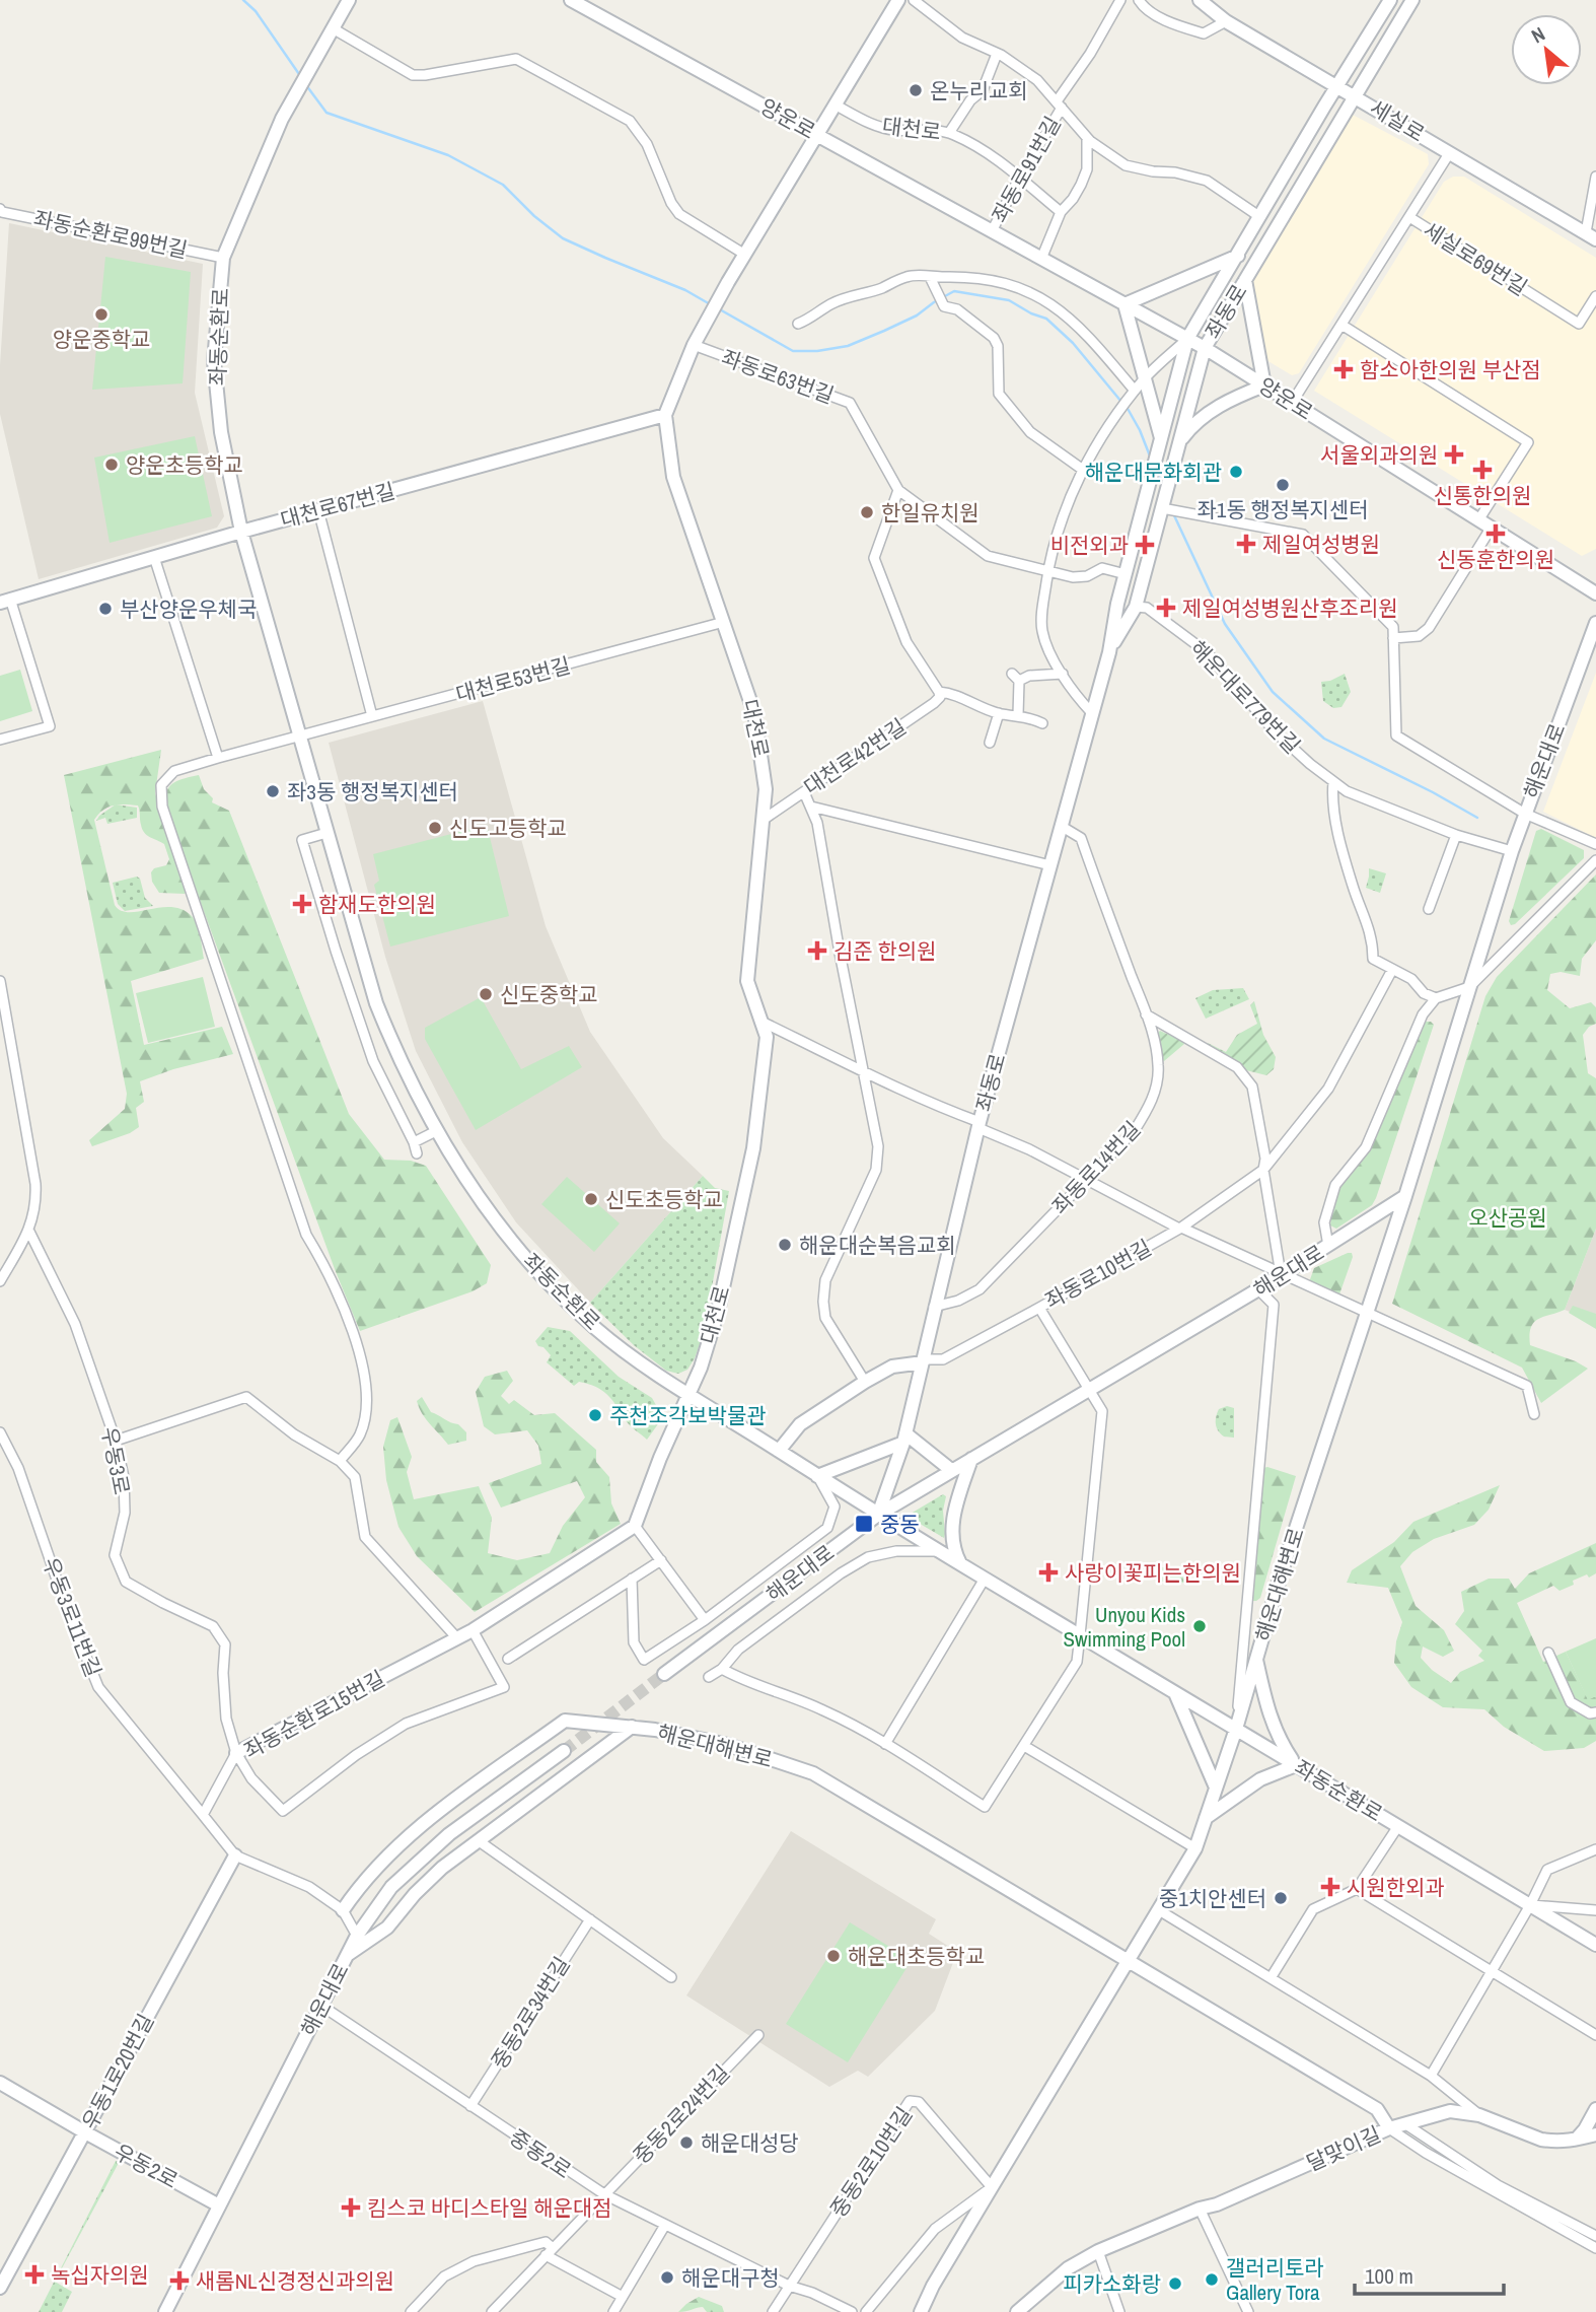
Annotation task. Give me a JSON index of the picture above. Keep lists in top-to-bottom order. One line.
{"streets":{"main road":["양운로","세실로","대천로","좌동로","좌동순환로","대천로67번길","해운대로","해운대해변로","좌동순환로15번길","우동1로20번길","달맞이길","우동2로"],"street":["좌동로91번길","좌동순환로99번길","세실로69번길","좌동로63번길","대천로53번길","해운대로779번길","대천로42번길","좌동로14번길","좌동로10번길","우동3로","우동3로11번길","중동2로34번길","중동2로24번길","중동2로","중동2로10번길"]},"crossings":[["양운로","대천로"],["양운로","좌동로91번길"],["양운로","좌동로"],["세실로","세실로69번길"],["세실로","좌동로"],["대천로","좌동로91번길"],["대천로","좌동순환로"],["대천로","좌동로63번길"],["대천로","대천로67번길"],["대천로","대천로53번길"],["대천로","대천로42번길"],["좌동로91번길","좌동로"],["좌동순환로99번길","좌동순환로"],["좌동로","좌동순환로"],["좌동로","좌동로63번길"],["좌동로","해운대로779번길"],["좌동로","해운대로"],["좌동로","좌동로14번길"],["좌동로","좌동로10번길"],["좌동순환로","대천로67번길"],["좌동순환로","대천로53번길"],["좌동순환로","해운대로"],["좌동순환로","해운대해변로"],["해운대로779번길","해운대로"],["해운대로","해운대해변로"],["해운대로","중동2로"],["해운대로","우동2로"],["우동3로","좌동순환로15번길"],["해운대해변로","달맞이길"],["해운대해변로","중동2로10번길"],["중동2로34번길","중동2로"],["우동1로20번길","우동2로"],["중동2로24번길","중동2로"],["중동2로","중동2로10번길"]],"parks":["오산공원"],"places":{"other":["온누리교회","양운중학교","양운초등학교","해운대문화회관","좌1동 행정복지센터","한일유치원","부산양운우체국","좌3동 행정복지센터","신도고등학교","신도중학교","신도초등학교","해운대순복음교회","주천조각보박물관","Unyou Kids Swimming Pool","중1치안센터","해운대초등학교","해운대성당","해운대구청","갤러리토라 Gallery Tora","피카소화랑"],"health":["함소아한의원 부산점","서울외과의원","신통한의원","신동훈한의원","제일여성병원","비전외과","제일여성병원산후조리원","함재도한의원","김준 한의원","사랑이꽃피는한의원","시원한외과","킴스코 바디스타일 해운대점","녹십자의원","새롬NL신경정신과의원"],"transit":["중동"]},"scale_bar":"100 m","north":"top left"}
